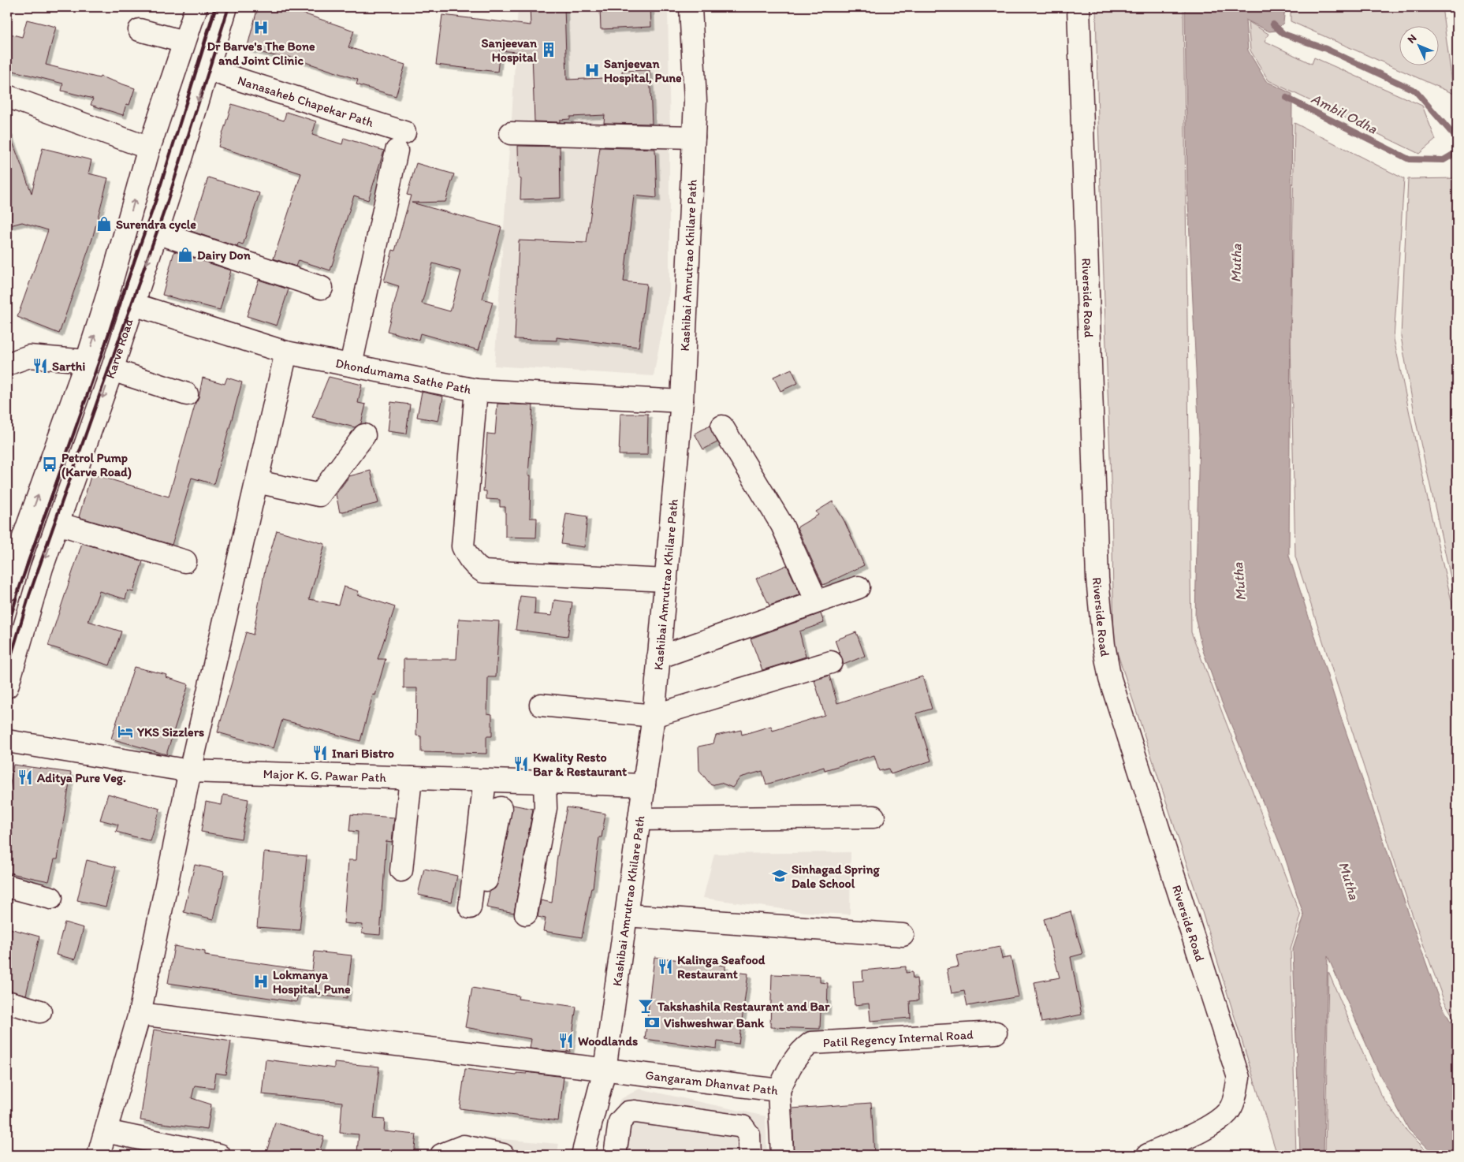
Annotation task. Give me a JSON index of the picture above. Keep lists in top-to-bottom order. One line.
{"streets":{"street":["Nanasaheb Chapekar Path","Kashibai Amrutrao Khilare Path","Riverside Road","Karve Road","Dhondumama Sathe Path","Major K. G. Pawar Path","Patil Regency Internal Road","Gangaram Dhanvat Path"]},"crossings":[["Nanasaheb Chapekar Path","Karve Road"],["Nanasaheb Chapekar Path","Dhondumama Sathe Path"],["Kashibai Amrutrao Khilare Path","Dhondumama Sathe Path"],["Kashibai Amrutrao Khilare Path","Major K. G. Pawar Path"],["Kashibai Amrutrao Khilare Path","Gangaram Dhanvat Path"],["Karve Road","Dhondumama Sathe Path"],["Patil Regency Internal Road","Gangaram Dhanvat Path"]],"water":["Ambil Odha","Mutha"],"places":{"hospital":["Dr Barve's The Bone and Joint Clinic","Sanjeevan Hospital, Pune","Lokmanya Hospital, Pune"],"building":["Sanjeevan Hospital"],"shop":["Surendra cycle","Dairy Don"],"restaurant":["Sarthi","Inari Bistro","Kwality Resto Bar & Restaurant","Aditya Pure Veg.","Kalinga Seafood Restaurant","Woodlands"],"bus stop":["Petrol Pump (Karve Road)"],"hotel":["YKS Sizzlers"],"school or university":["Sinhagad Spring Dale School"],"bar":["Takshashila Restaurant and Bar"],"bank":["Vishweshwar Bank"]},"north":"top left"}
